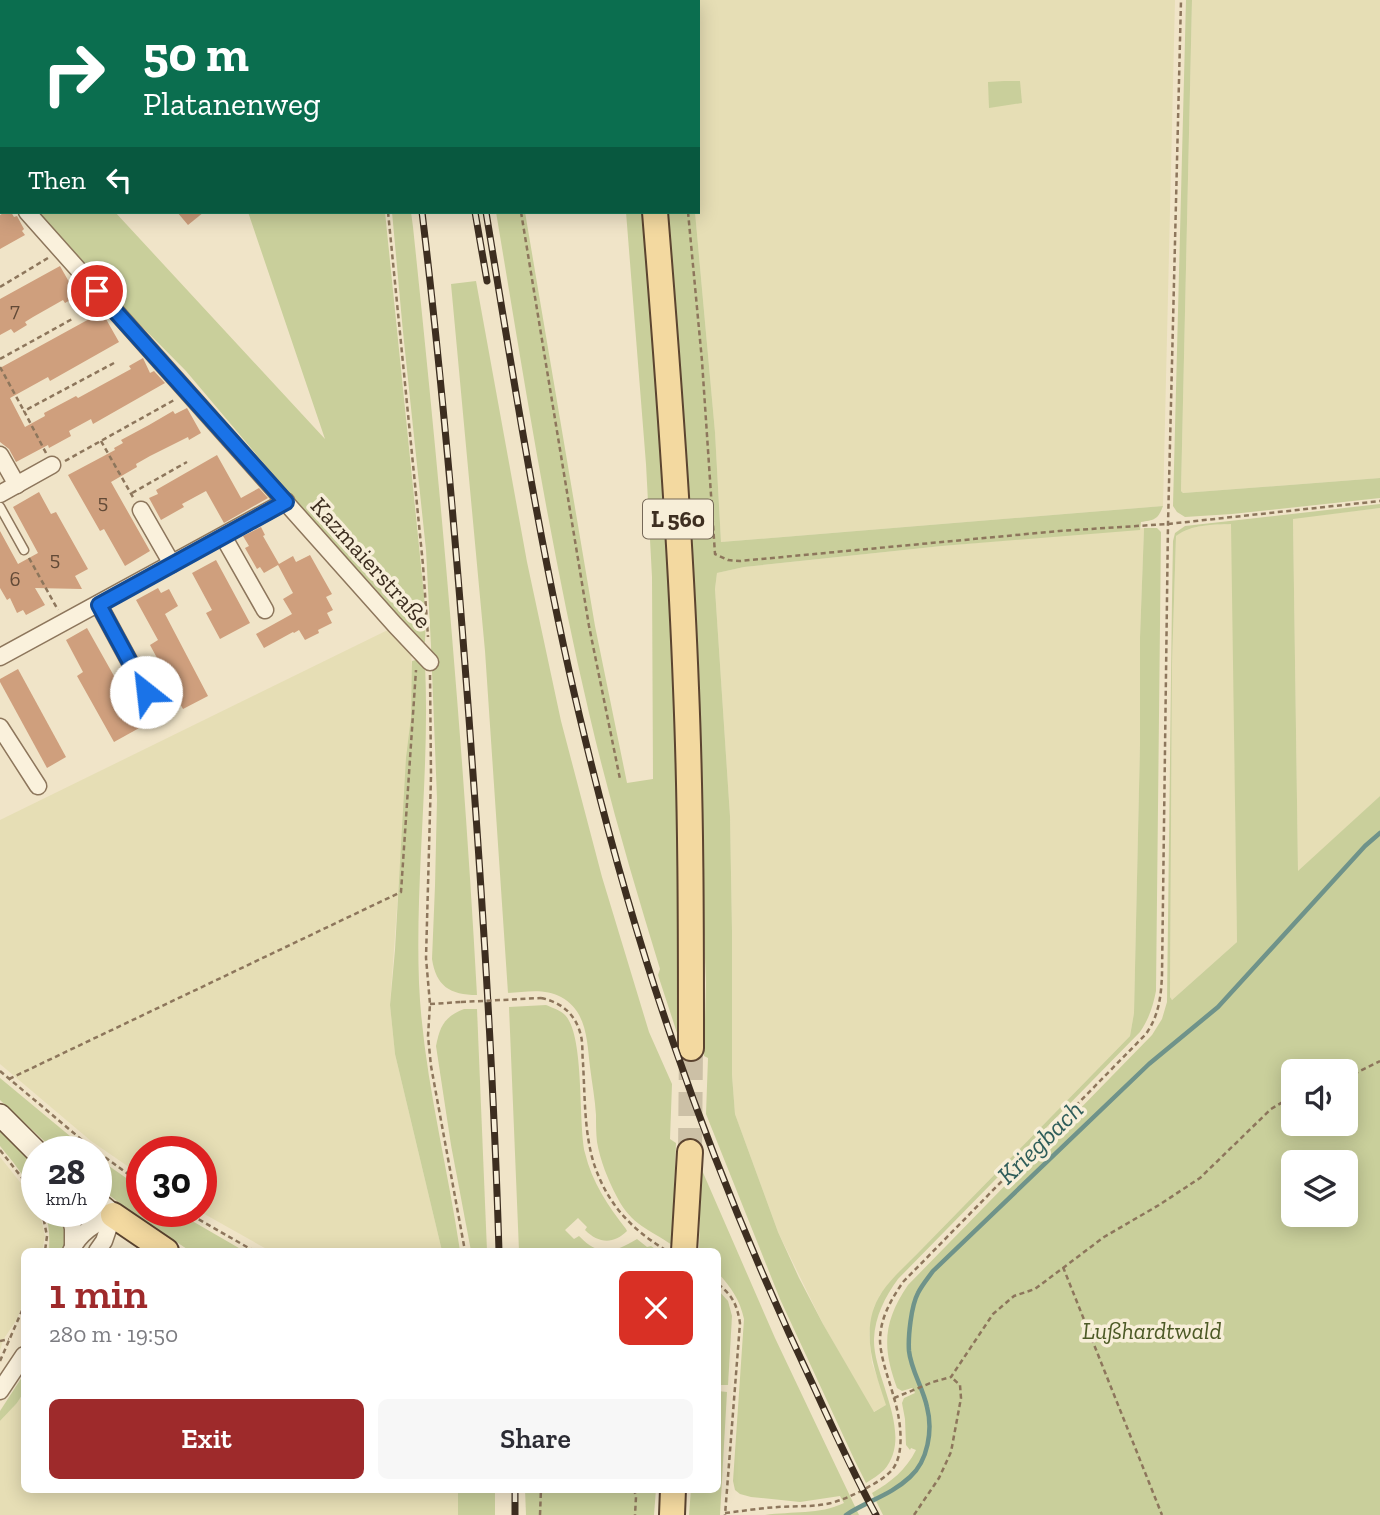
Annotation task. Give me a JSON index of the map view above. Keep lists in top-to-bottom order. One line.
{"streets":{"main road":["L 560"],"street":["Kazmaierstraße"]},"water":["Kriegbach"],"parks":["Lußhardtwald"],"house_numbers":["7","5","5","6"],"page":{"turn":["50 m","Platanenweg"],"then":"Then","speed":"28 km/h","limit":"30","heading":["1 min","280 m · 19:50"],"buttons":["Exit","Share"]}}
